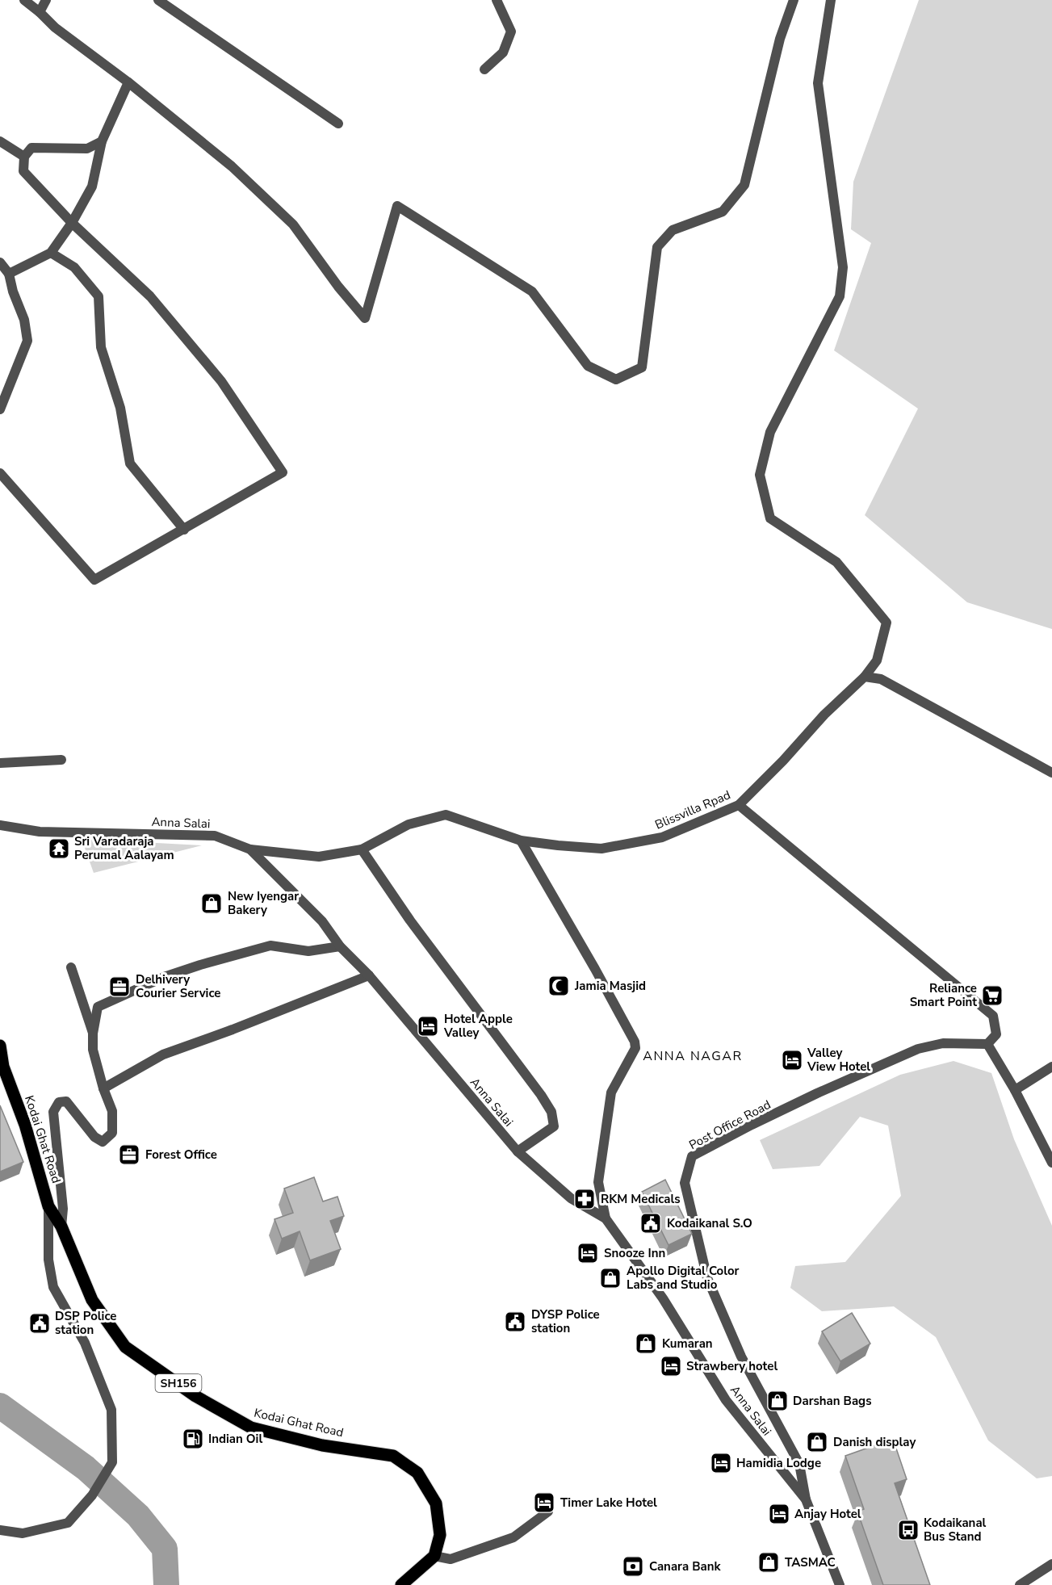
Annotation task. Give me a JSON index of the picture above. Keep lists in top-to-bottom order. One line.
{"streets":{"main road":["Kodai Ghat Road","SH156"],"street":["Blissvilla Rpad","Anna Salai","Post Office Road"]},"crossings":[["Blissvilla Rpad","Anna Salai"],["Anna Salai","Post Office Road"]],"districts":["ANNA NAGAR"],"places":{"temple":["Sri Varadaraja Perumal Aalayam"],"shop":["New Iyengar Bakery","Apollo Digital Color Labs and Studio","Kumaran","Darshan Bags","Danish display","TASMAC"],"mosque":["Jamia Masjid"],"office":["Delhivery Courier Service","Forest Office"],"supermarket":["Reliance Smart Point"],"hotel":["Hotel Apple Valley","Valley View Hotel","Snooze Inn","Strawbery hotel","Hamidia Lodge","Timer Lake Hotel","Anjay Hotel"],"pharmacy":["RKM Medicals"],"public building":["Kodaikanal S.O","DYSP Police station","DSP Police station"],"fuel station":["Indian Oil"],"bus stop":["Kodaikanal Bus Stand"],"bank":["Canara Bank"]}}
